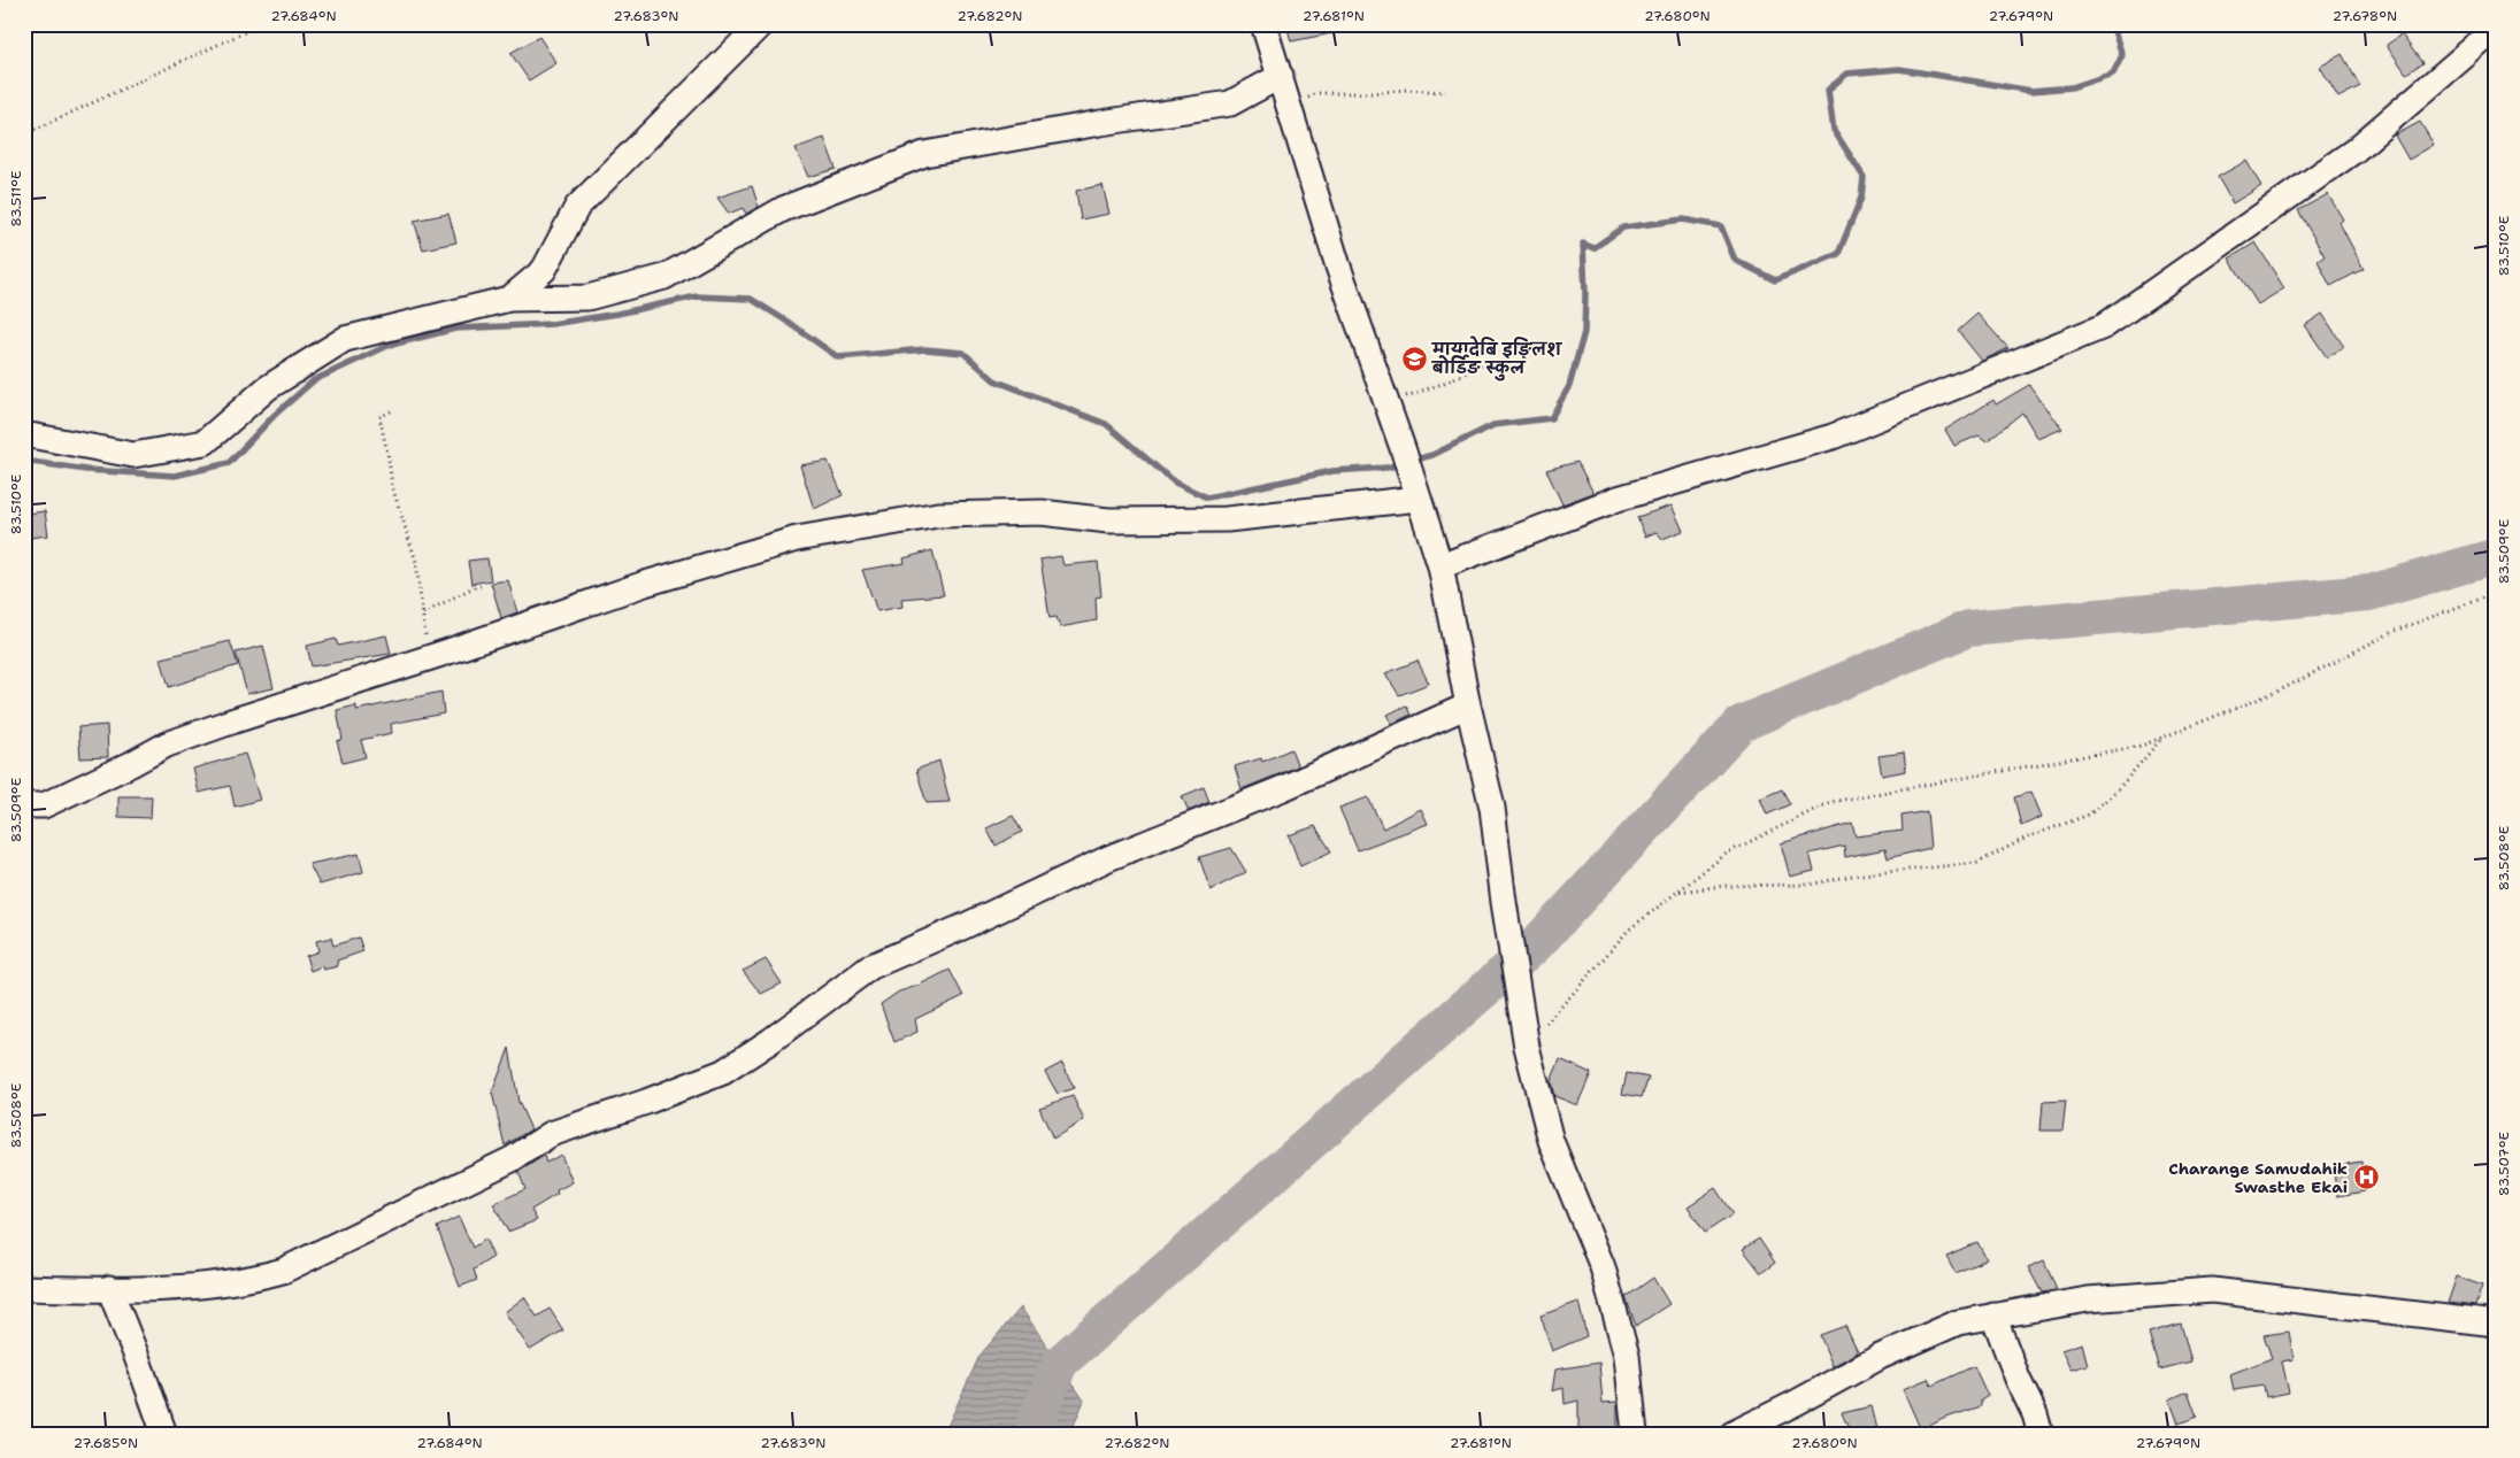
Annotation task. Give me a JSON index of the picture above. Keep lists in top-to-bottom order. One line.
{"places":{"school or university":["मायादेबि इङ्लिश बोर्डिङ स्कुल"],"hospital":["Charange Samudahik Swasthe Ekai"]},"coordinates":["27.684°N","27.683°N","27.682°N","27.681°N","27.680°N","27.679°N","27.678°N","83.511°E","83.510°E","83.509°E","83.508°E","83.507°E","27.685°N"]}
